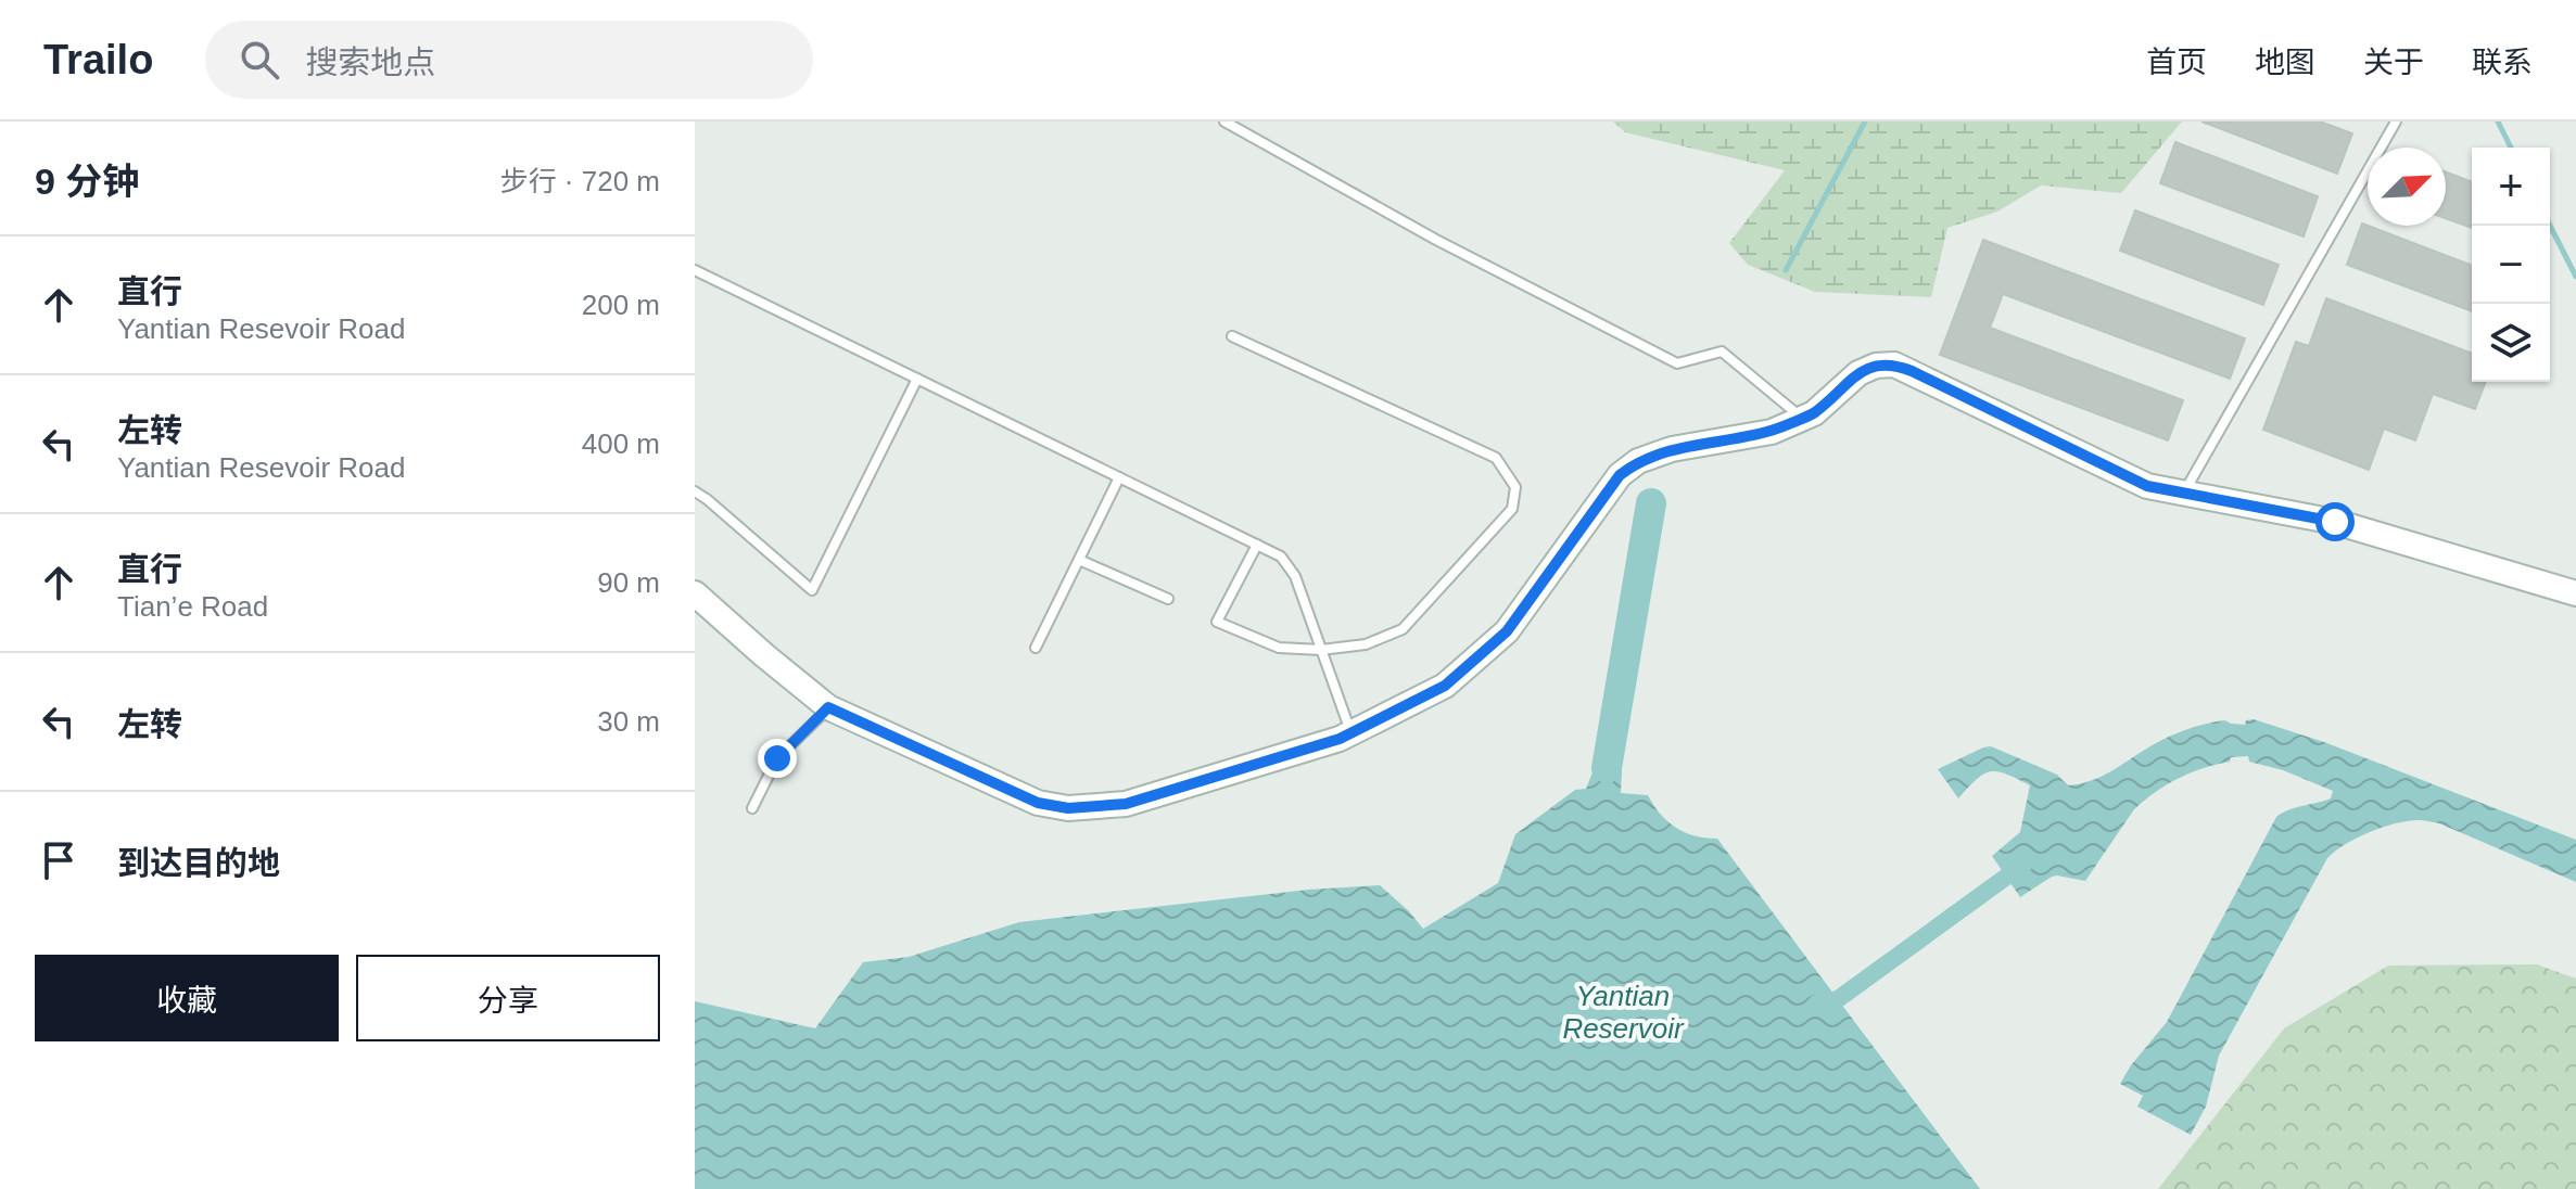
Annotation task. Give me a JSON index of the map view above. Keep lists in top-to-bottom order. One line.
{"water":["Yantian Reservoir"],"north":"top right","page":{"header":"Trailo","search":"搜索地点","nav":["首页","地图","关于","联系"],"heading":["9 分钟","步行 · 720 m"],"map_buttons":["+","−"],"list":[["直行","Yantian Resevoir Road","200 m"],["左转","Yantian Resevoir Road","400 m"],["直行","Tian’e Road","90 m"],["左转","30 m"],"到达目的地"],"buttons":["收藏","分享"]}}
